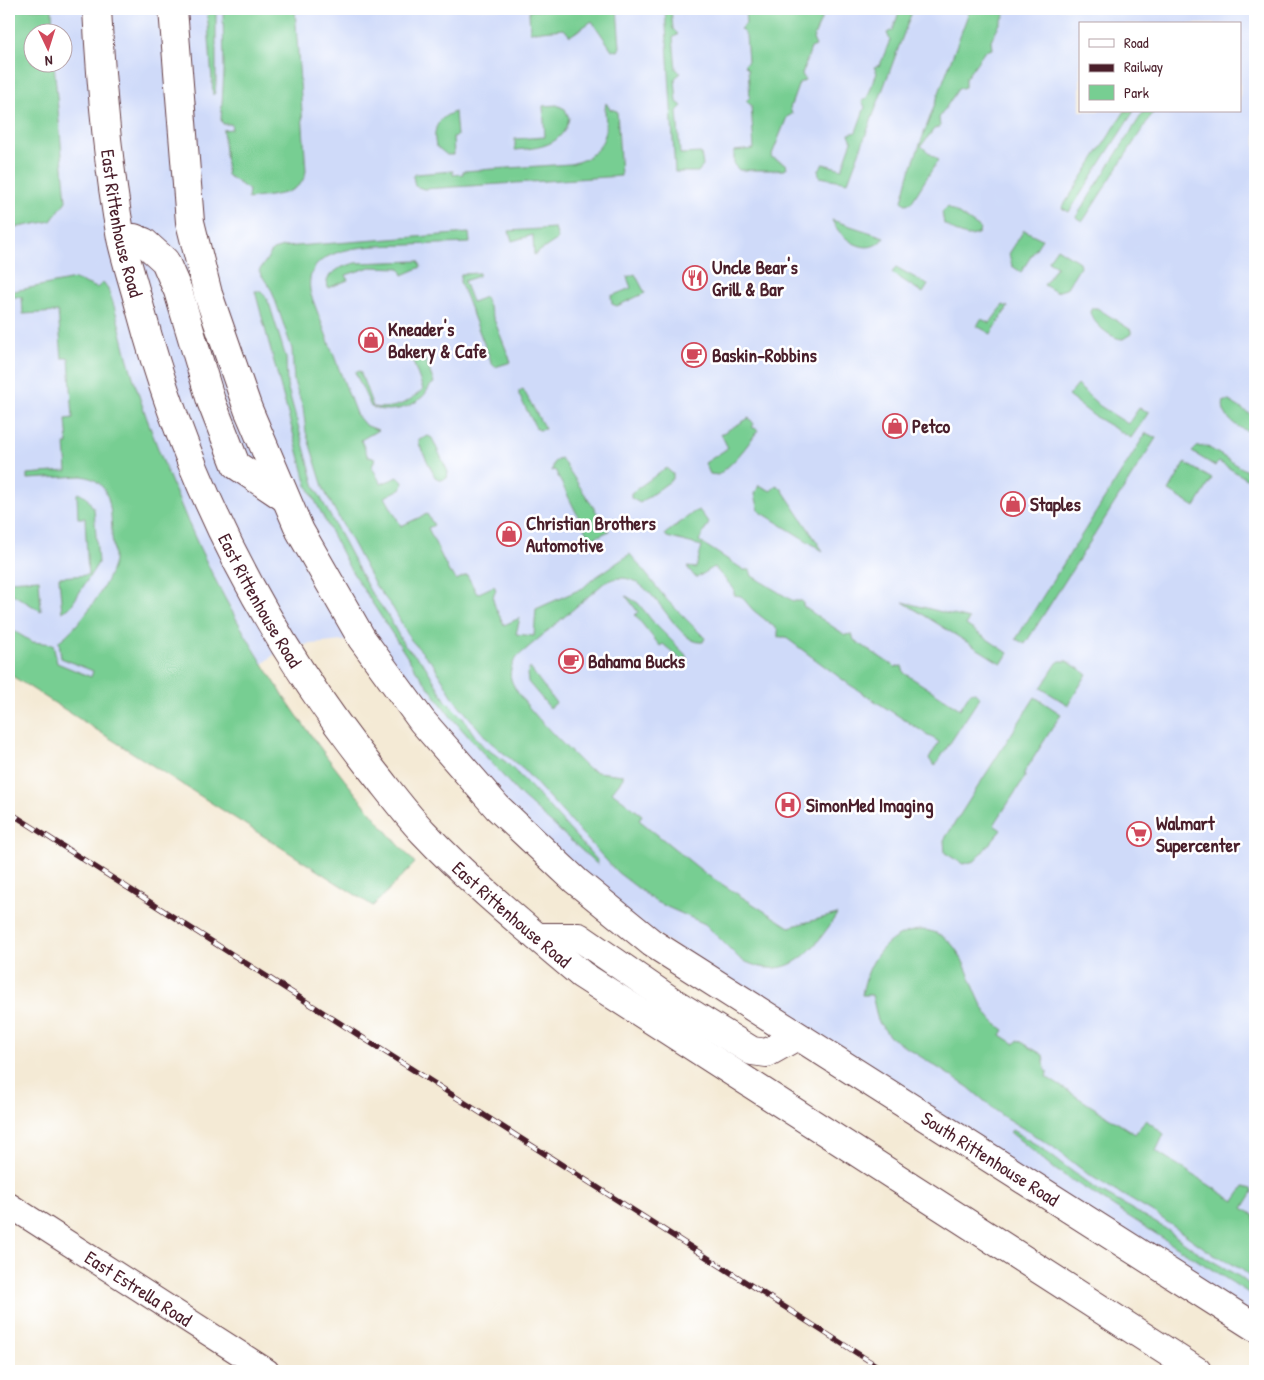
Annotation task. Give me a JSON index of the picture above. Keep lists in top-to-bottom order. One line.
{"streets":{"main road":["East Rittenhouse Road","South Rittenhouse Road"],"street":["East Estrella Road"]},"places":{"restaurant":["Uncle Bear's Grill & Bar"],"shop":["Kneader's Bakery & Cafe","Petco","Staples","Christian Brothers Automotive"],"cafe":["Baskin-Robbins","Bahama Bucks"],"hospital":["SimonMed Imaging"],"supermarket":["Walmart Supercenter"]},"legend":["Road","Railway","Park"],"north":"bottom"}
